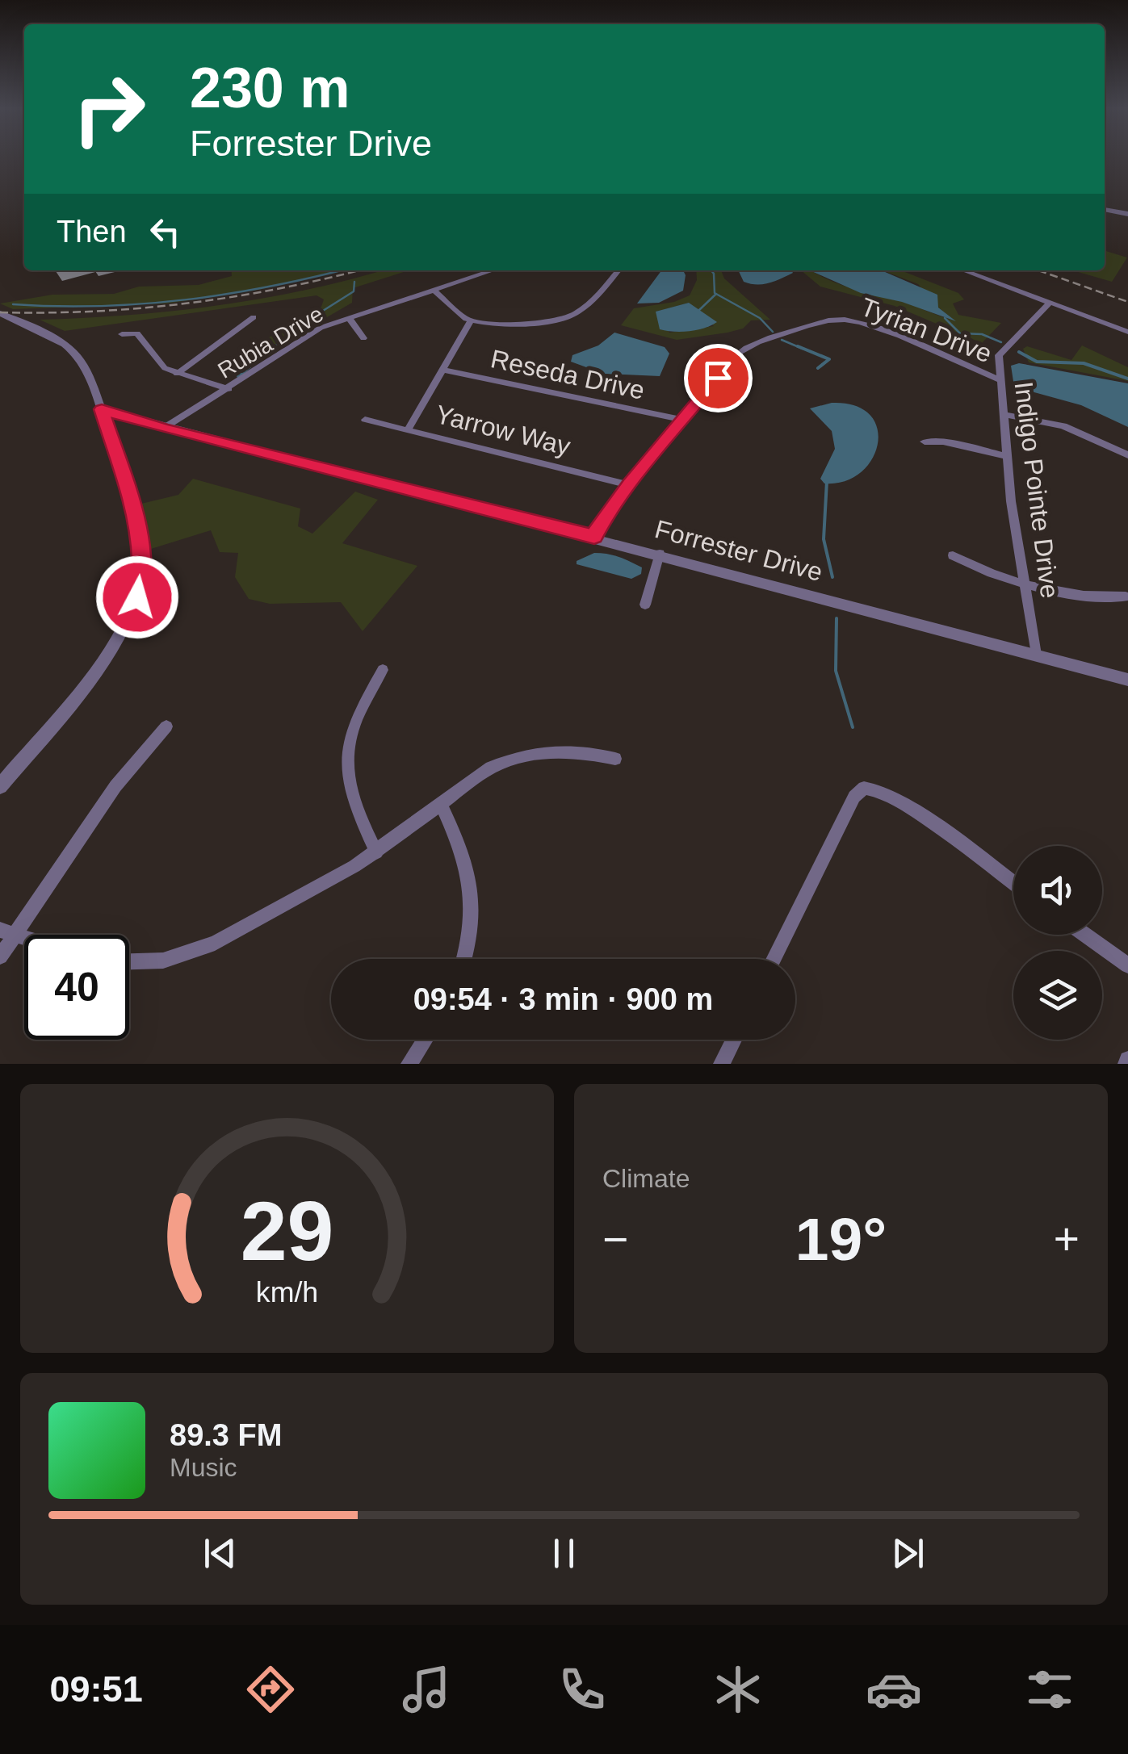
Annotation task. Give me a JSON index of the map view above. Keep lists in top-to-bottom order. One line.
{"streets":{"street":["Tyrian Drive","Rubia Drive","Reseda Drive","Yarrow Way","Indigo Pointe Drive","Forrester Drive"]},"crossings":[["Tyrian Drive","Reseda Drive"],["Tyrian Drive","Yarrow Way"],["Tyrian Drive","Indigo Pointe Drive"],["Tyrian Drive","Forrester Drive"],["Rubia Drive","Forrester Drive"],["Indigo Pointe Drive","Forrester Drive"]],"page":{"turn":["230 m","Forrester Drive"],"then":"Then","limit":"40","trip":"09:54 · 3 min · 900 m","tile":"Climate","heat":["−","19°","+"],"song":["89.3 FM","Music"],"tabs":"09:51","gauge":["29","km/h"]}}
